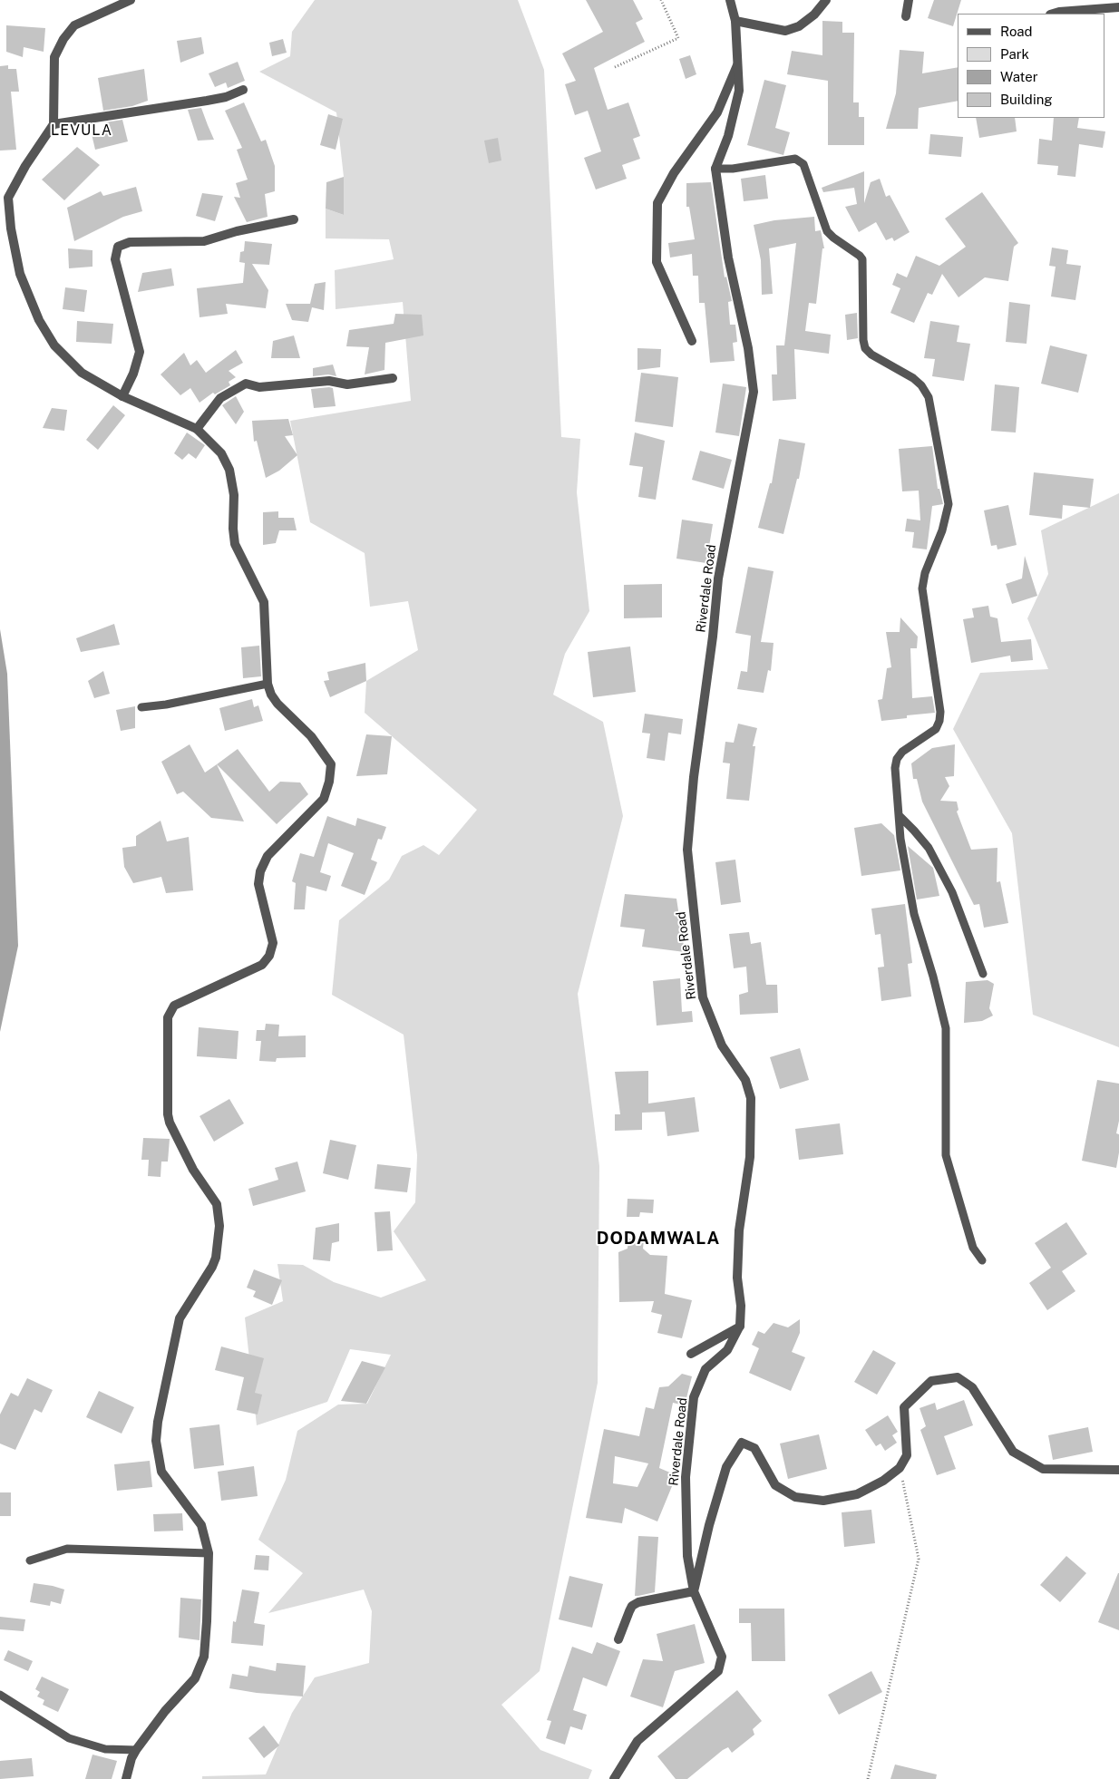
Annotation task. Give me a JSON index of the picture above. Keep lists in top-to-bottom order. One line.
{"streets":{"street":["Riverdale Road"]},"districts":["LEVULA","DODAMWALA"],"legend":["Road","Park","Water","Building"]}
